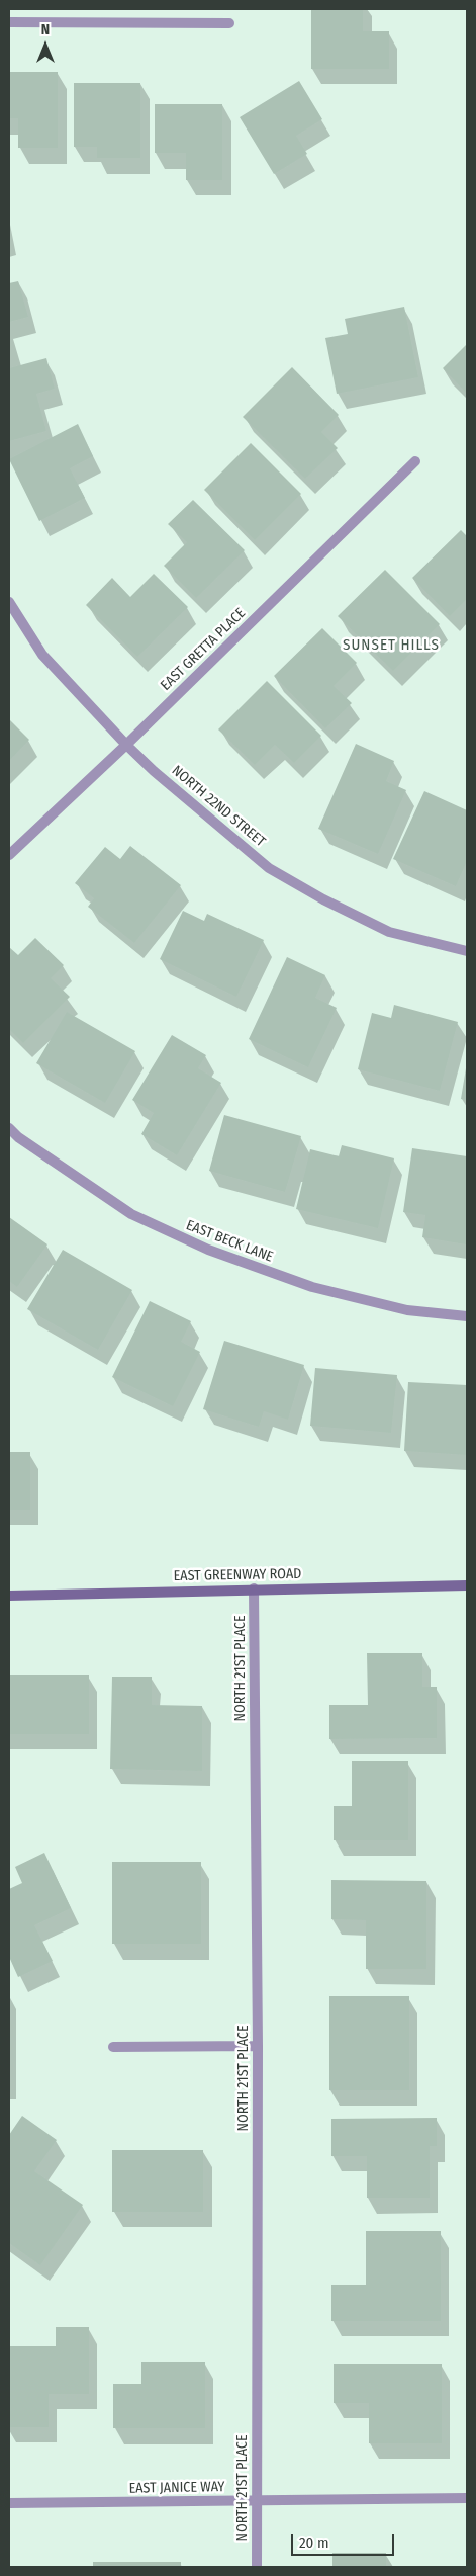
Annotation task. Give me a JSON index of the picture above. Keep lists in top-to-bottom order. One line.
{"streets":{"street":["EAST GRETTA PLACE","NORTH 22ND STREET","EAST BECK LANE","EAST GREENWAY ROAD","NORTH 21ST PLACE","EAST JANICE WAY"]},"crossings":[["EAST GRETTA PLACE","NORTH 22ND STREET"],["EAST GREENWAY ROAD","NORTH 21ST PLACE"],["NORTH 21ST PLACE","EAST JANICE WAY"]],"districts":["SUNSET HILLS"],"scale_bar":"20 m","north":"top"}
